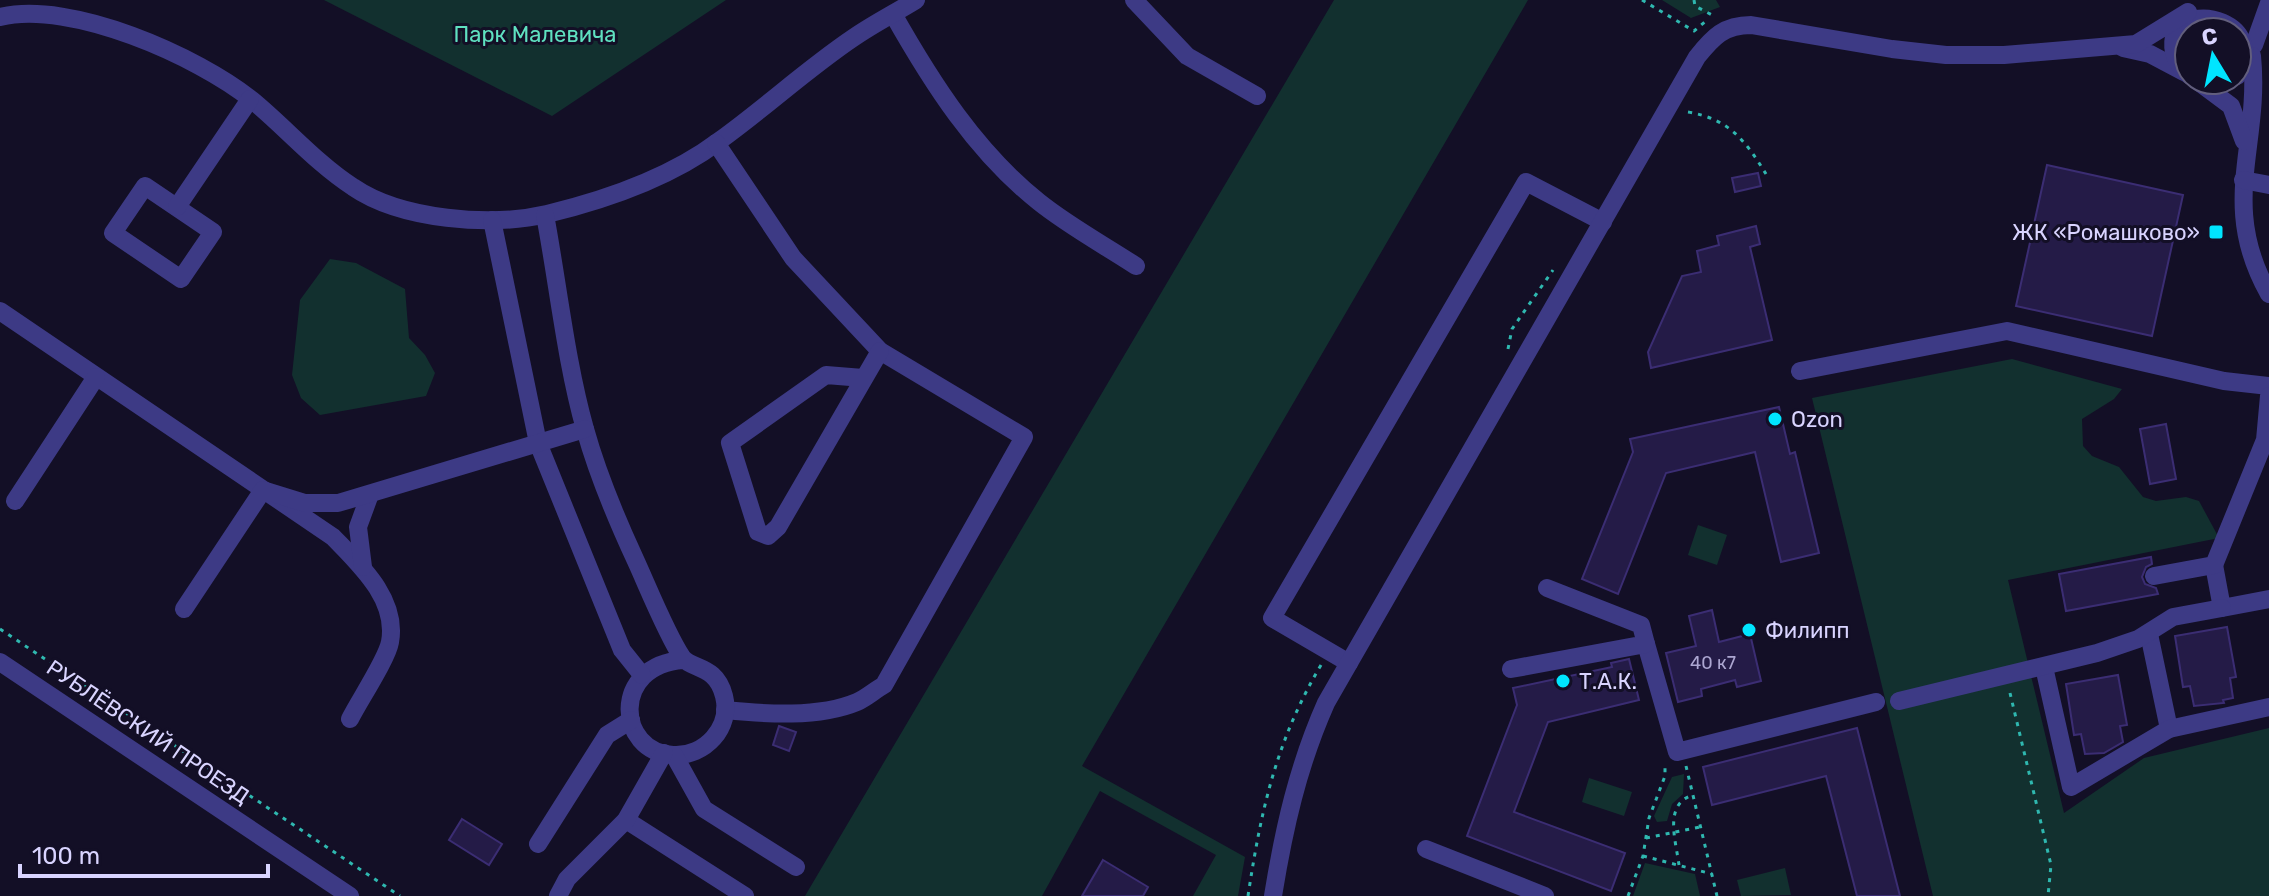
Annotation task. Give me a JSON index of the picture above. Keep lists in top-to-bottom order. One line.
{"streets":{"street":["РУБЛЁВСКИЙ ПРОЕЗД"]},"parks":["Парк Малевича"],"places":{"transit":["ЖК «Ромашково»"],"other":["Ozon","Филипп","Т.А.К."]},"house_numbers":["40 к7"],"scale_bar":"100 m","north":"top"}
